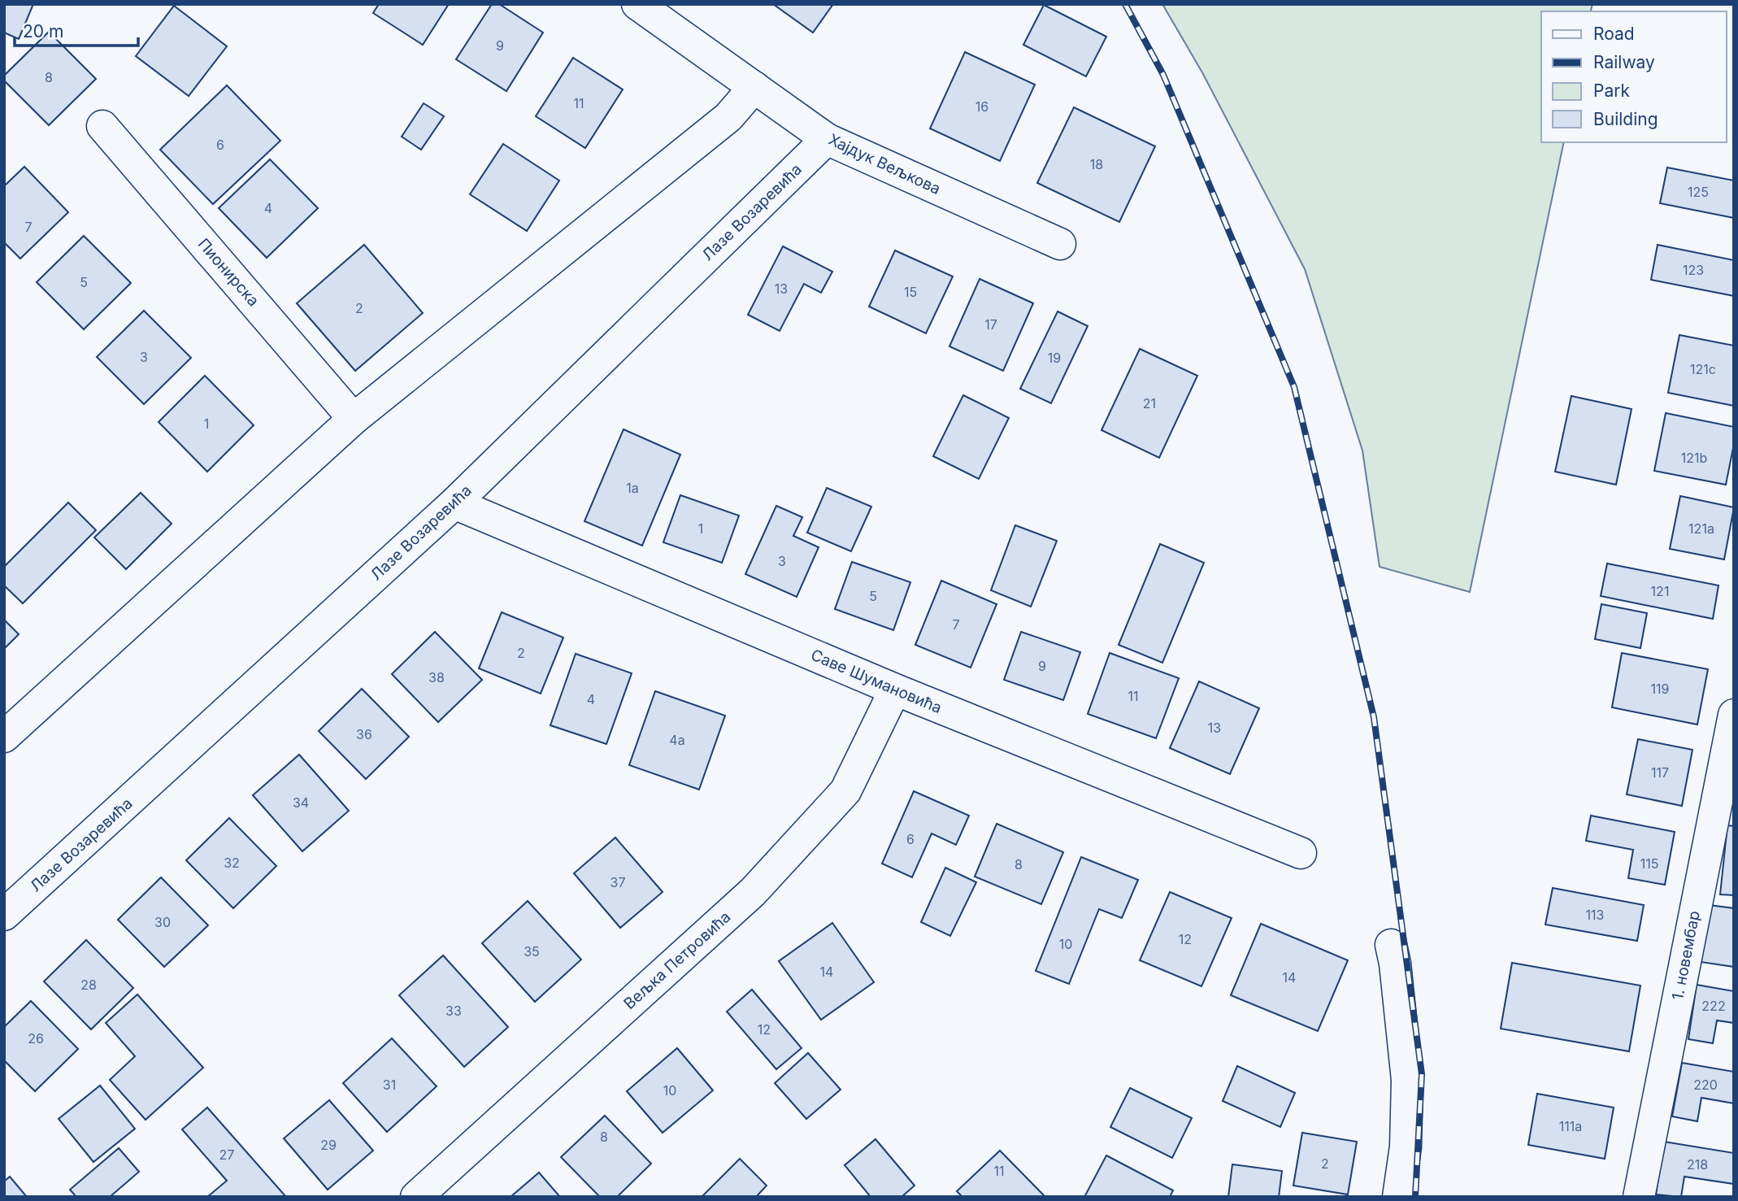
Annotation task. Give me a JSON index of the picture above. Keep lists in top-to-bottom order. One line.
{"streets":{"street":["Хајдук Вељкова","Лазе Возаревића","Пионирска","Саве Шумановића","1. новембар","Вељка Петровића"]},"crossings":[["Хајдук Вељкова","Лазе Возаревића"],["Лазе Возаревића","Саве Шумановића"],["Саве Шумановића","Вељка Петровића"]],"house_numbers":["9","8","11","16","6","18","125","4","7","123","5","13","15","2","17","3","19","121c","21","1","121b","1a","1","121a","3","121","5","7","2","9","38","119","11","4","13","36","4a","117","34","6","32","115","8","37","113","30","12","10","35","14","14","28","222","33","12","26","31","220","10","111a","8","29","27","2","218","11"],"legend":["Road","Railway","Park","Building"],"scale_bar":"20 m"}
